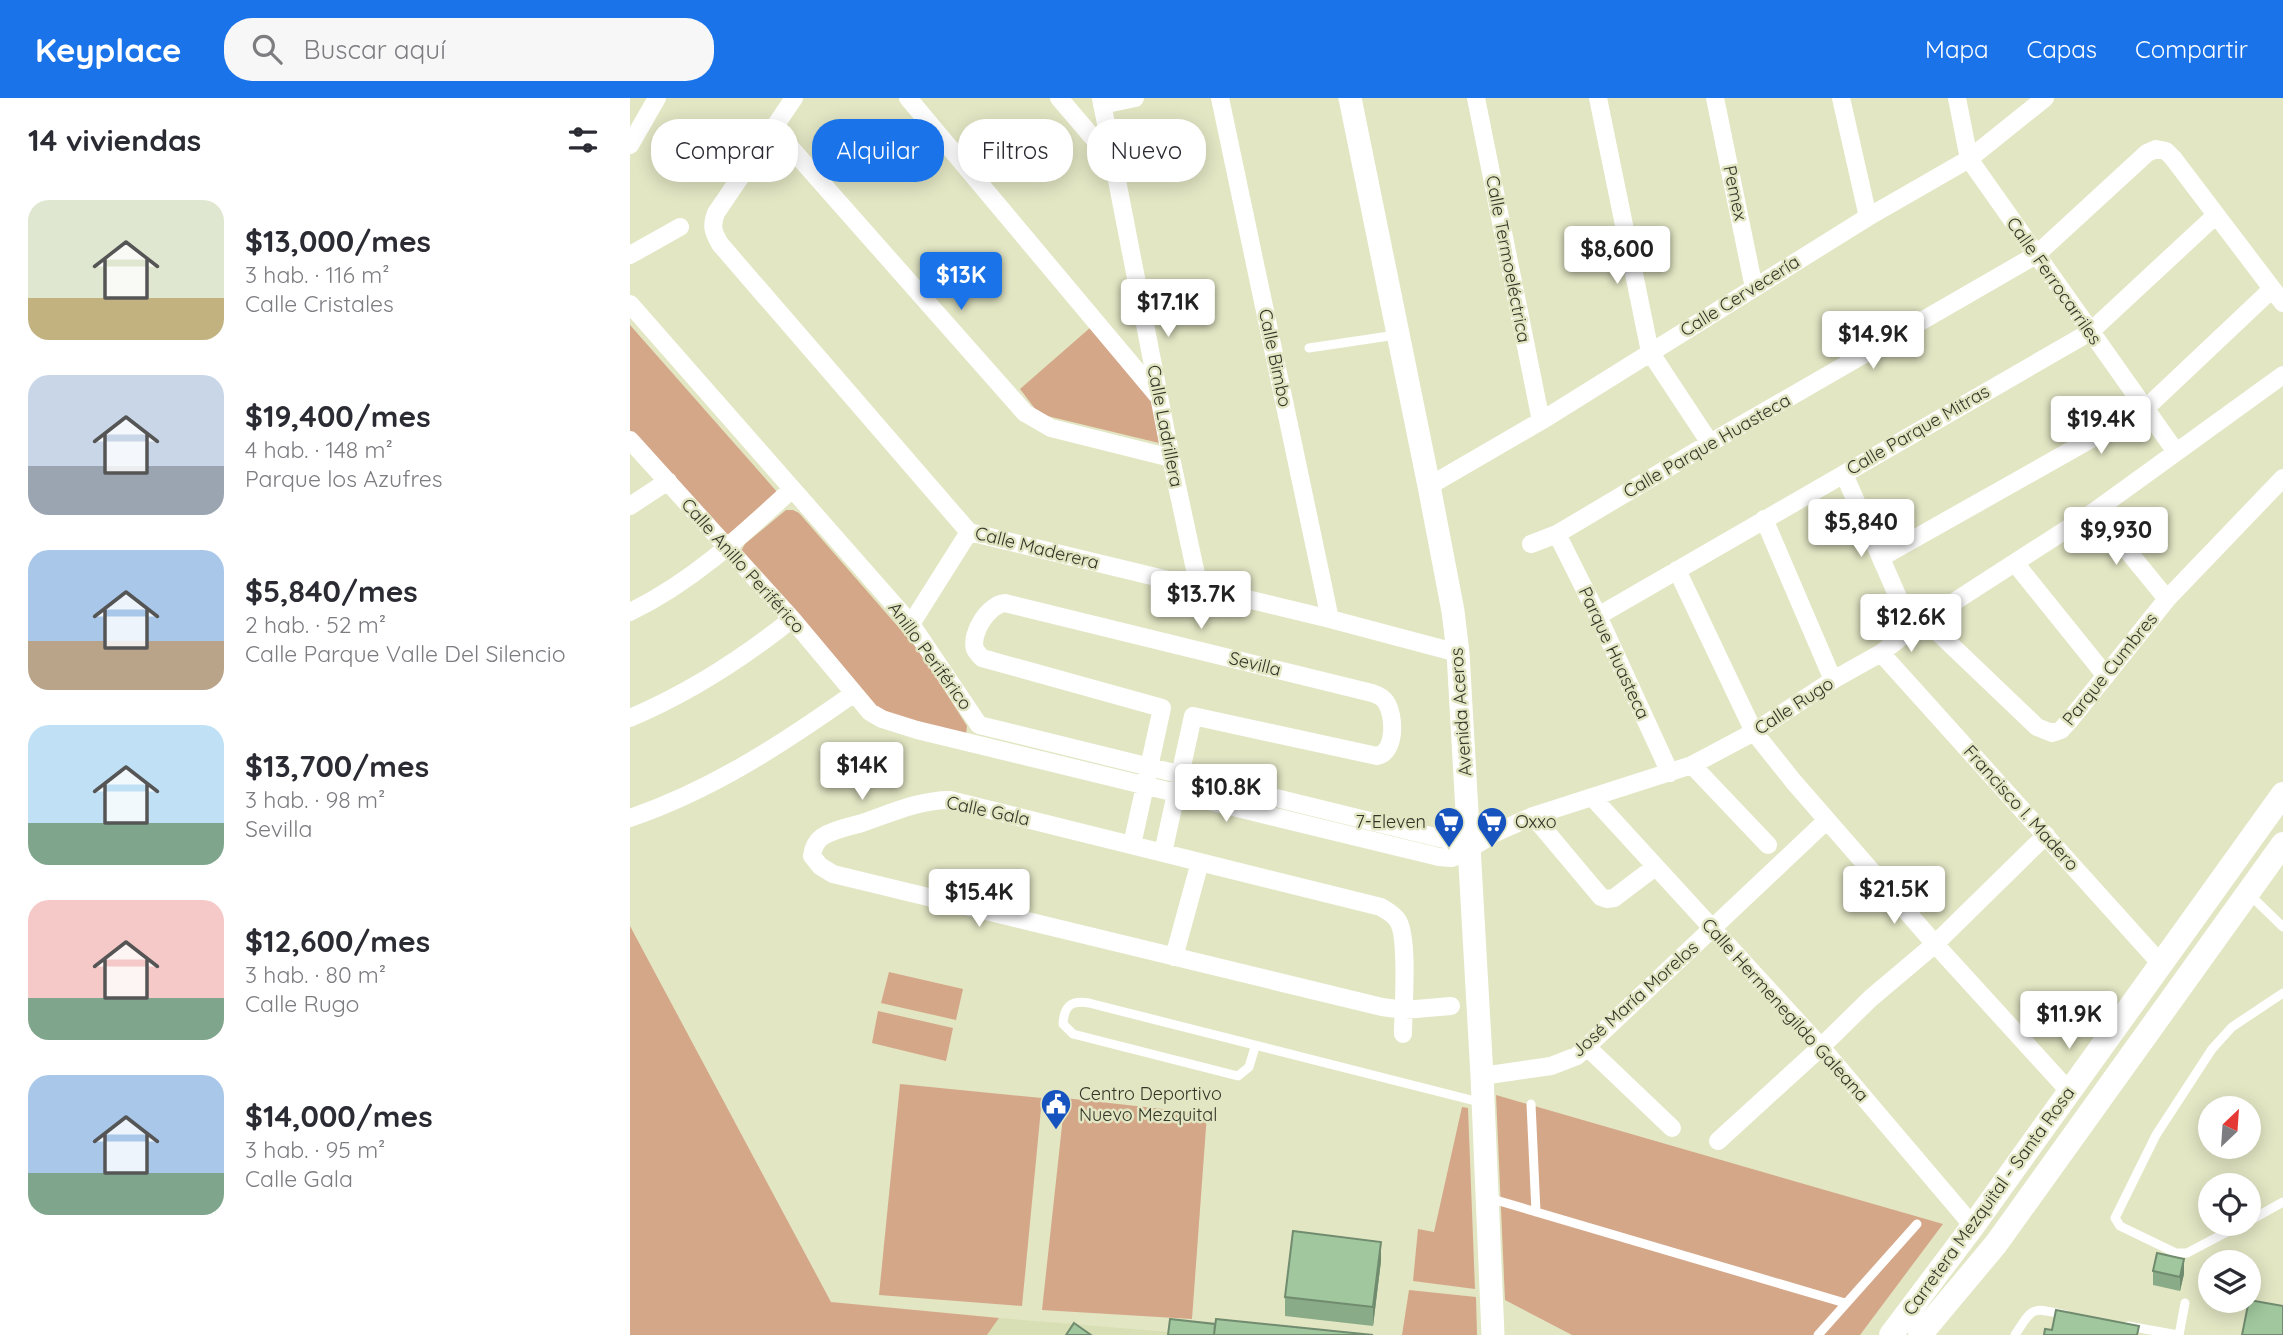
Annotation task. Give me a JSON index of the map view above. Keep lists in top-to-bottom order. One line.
{"streets":{"main road":["Carretera Mezquital - Santa Rosa"],"street":["Pemex","Calle Termoeléctrica","Calle Ferrocarriles","Calle Cervecería","Calle Bimbo","Calle Ladrillera","Calle Parque Mitras","Calle Parque Huasteca","Calle Maderera","Calle Anillo Periférico","Parque Huasteca","Anillo Periférico","Sevilla","Parque Cumbres","Calle Rugo","Avenida Aceros","Francisco I. Madero","Calle Gala","José María Morelos","Calle Hermenegildo Galeana"]},"crossings":[["Pemex","Calle Cervecería"],["Calle Termoeléctrica","Calle Cervecería"],["Calle Ferrocarriles","Calle Cervecería"],["Calle Ferrocarriles","Calle Parque Mitras"],["Calle Ferrocarriles","Calle Parque Huasteca"],["Calle Ferrocarriles","Calle Rugo"],["Calle Cervecería","Avenida Aceros"],["Calle Bimbo","Calle Maderera"],["Calle Ladrillera","Calle Maderera"],["Calle Parque Mitras","Calle Parque Huasteca"],["Calle Parque Mitras","Parque Huasteca"],["Calle Parque Huasteca","Parque Huasteca"],["Calle Maderera","Avenida Aceros"],["Calle Anillo Periférico","Anillo Periférico"],["Parque Huasteca","Calle Rugo"],["Anillo Periférico","Sevilla"],["Anillo Periférico","Calle Rugo"],["Anillo Periférico","Avenida Aceros"],["Parque Cumbres","Calle Rugo"],["Calle Rugo","Avenida Aceros"],["Calle Rugo","Francisco I. Madero"],["Calle Rugo","Calle Hermenegildo Galeana"],["Avenida Aceros","José María Morelos"],["Francisco I. Madero","Carretera Mezquital - Santa Rosa"],["José María Morelos","Calle Hermenegildo Galeana"],["Calle Hermenegildo Galeana","Carretera Mezquital - Santa Rosa"]],"places":{"supermarket":["7-Eleven","Oxxo"],"public building":["Centro Deportivo Nuevo Mezquital"]},"north":"top right","page":{"header":"Keyplace","search":"Buscar aquí","nav":["Mapa","Capas","Compartir"],"heading":"14 viviendas","chip":["Comprar","Alquilar","Filtros","Nuevo"],"list":[{"name":"$13,000/mes","note":"3 hab. · 116 m² · Calle Cristales"},{"name":"$19,400/mes","note":"4 hab. · 148 m² · Parque los Azufres"},{"name":"$5,840/mes","note":"2 hab. · 52 m² · Calle Parque Valle Del Silencio"},{"name":"$13,700/mes","note":"3 hab. · 98 m² · Sevilla"},{"name":"$12,600/mes","note":"3 hab. · 80 m² · Calle Rugo"},{"name":"$14,000/mes","note":"3 hab. · 95 m² · Calle Gala"}],"price":["$8,600","$13K","$17.1K","$14.9K","$19.4K","$5,840","$9,930","$13.7K","$12.6K","$14K","$10.8K","$21.5K","$15.4K","$11.9K"]}}
